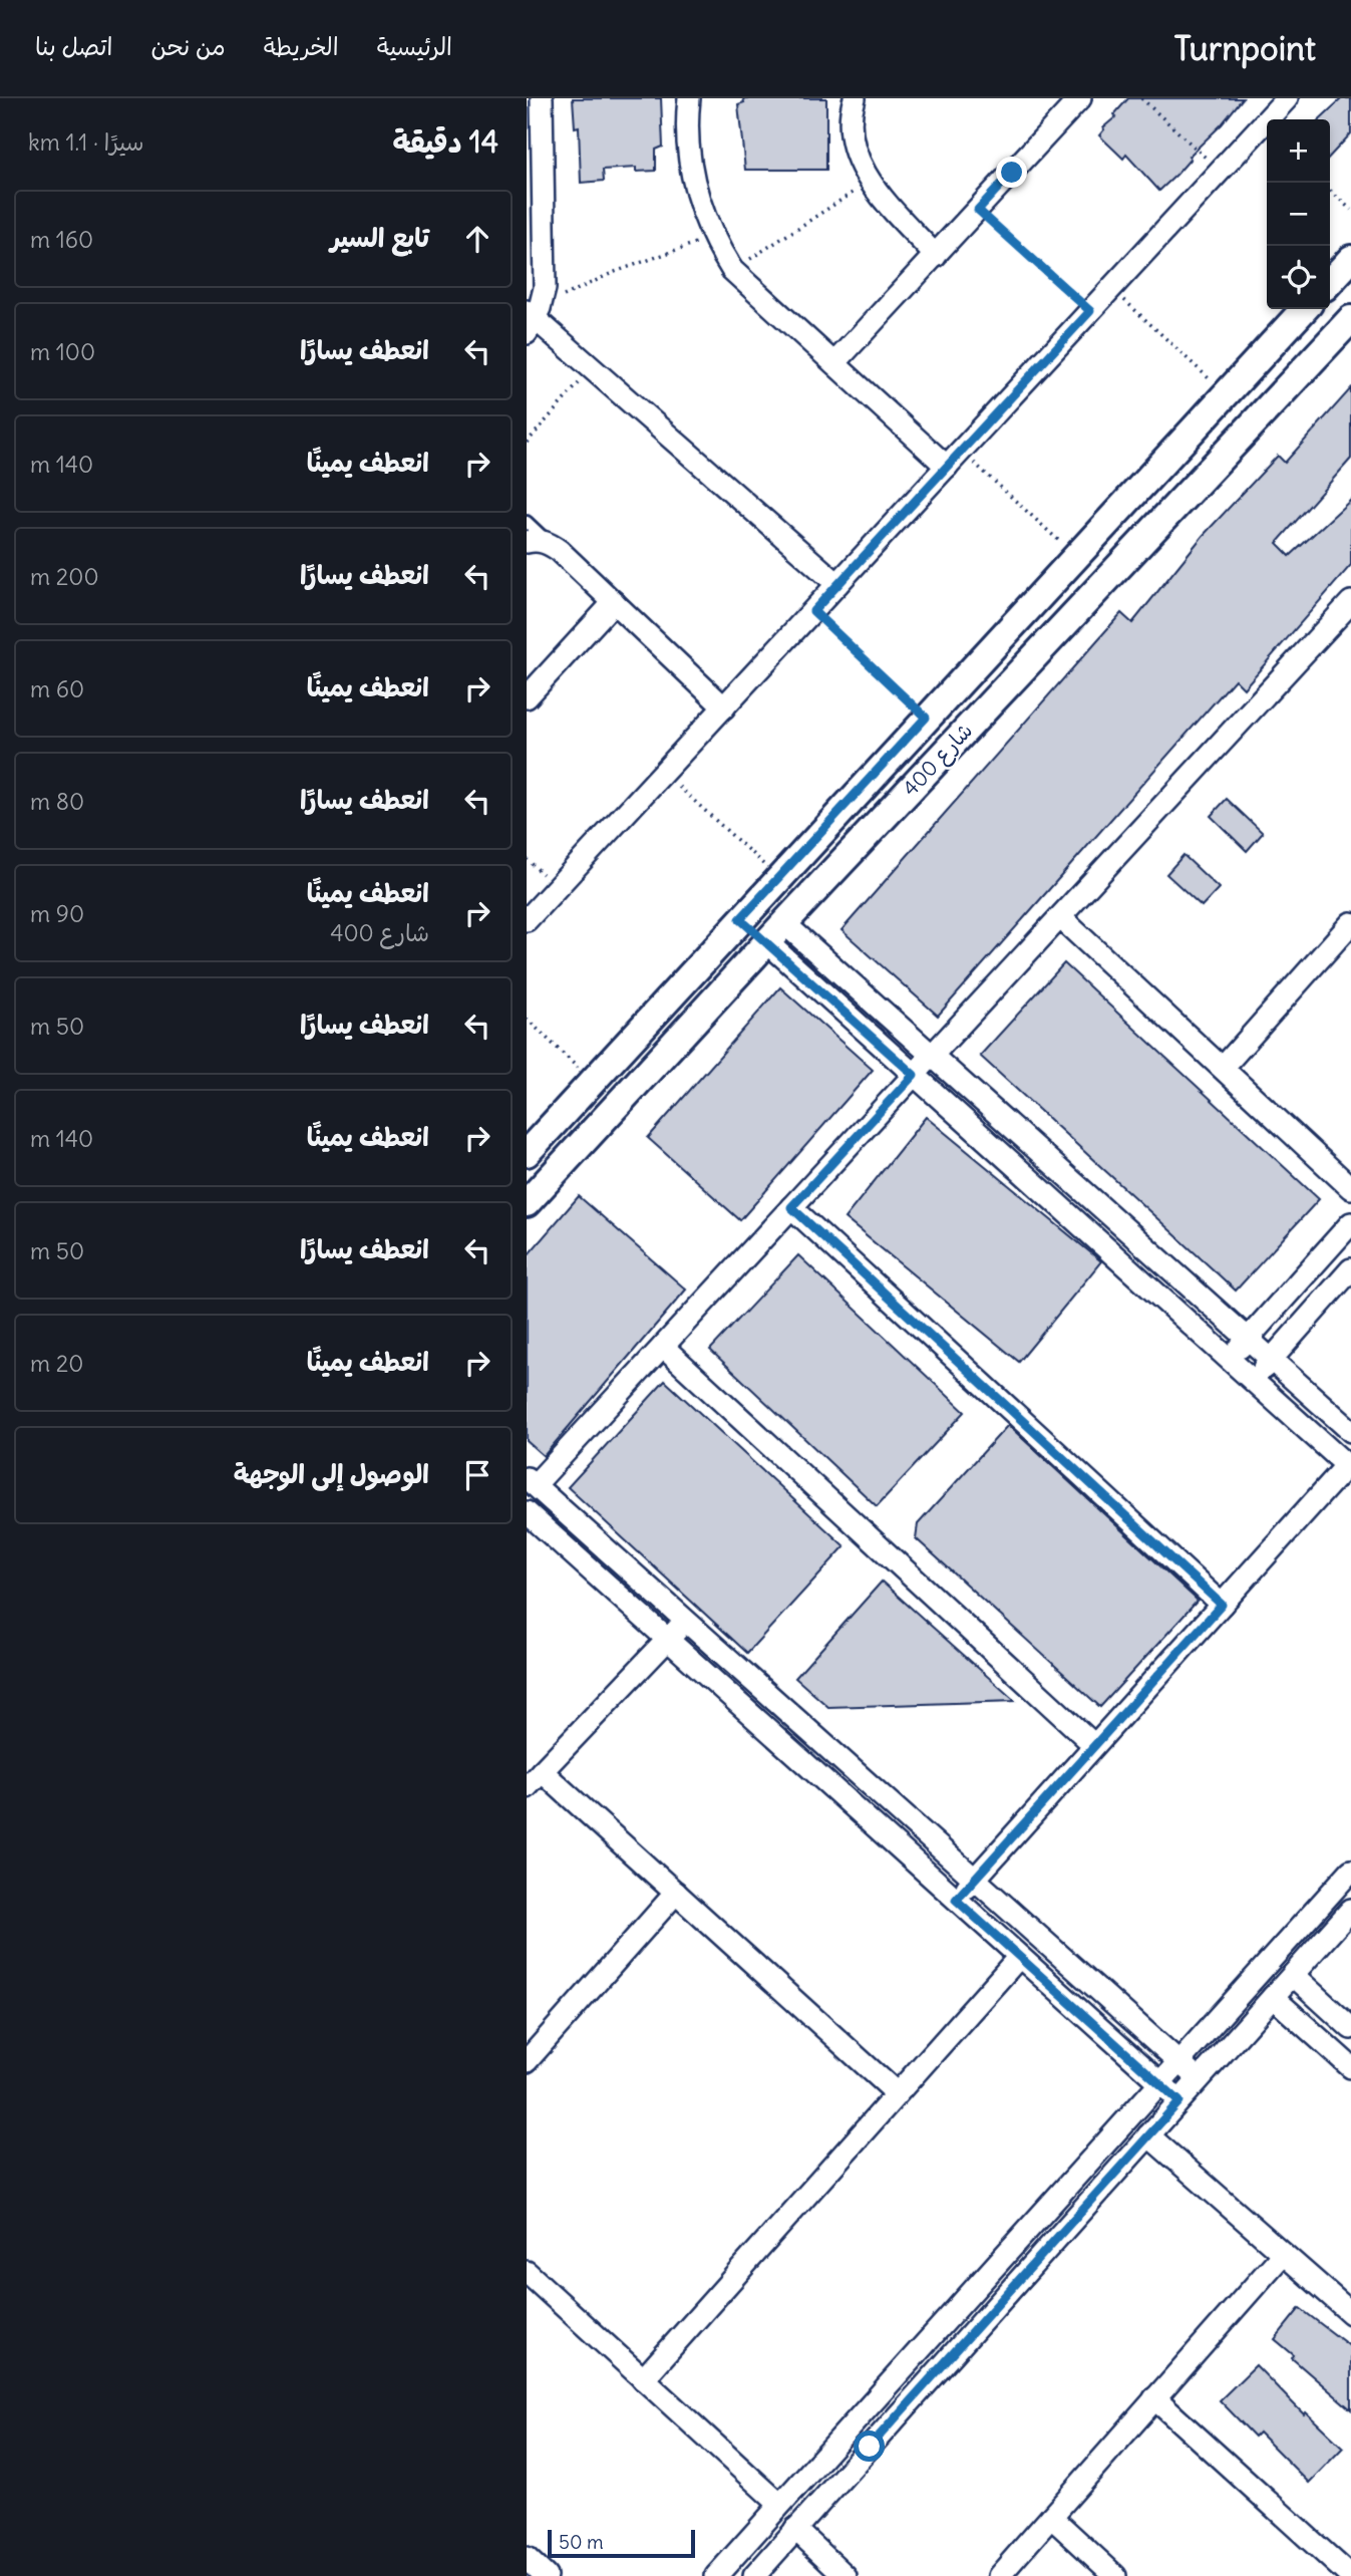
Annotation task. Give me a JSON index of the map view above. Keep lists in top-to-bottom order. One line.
{"streets":{"street":["شارع 400"]},"scale_bar":"50 m","page":{"header":"Turnpoint","nav":["الرئيسية","الخريطة","من نحن","اتصل بنا"],"heading":["14 دقيقة","سيرًا · 1.1 km"],"map_buttons":["+","−"],"list":[["تابع السير","160 m"],["انعطف يسارًا","100 m"],["انعطف يمينًا","140 m"],["انعطف يسارًا","200 m"],["انعطف يمينًا","60 m"],["انعطف يسارًا","80 m"],["انعطف يمينًا","شارع 400","90 m"],["انعطف يسارًا","50 m"],["انعطف يمينًا","140 m"],["انعطف يسارًا","50 m"],["انعطف يمينًا","20 m"],"الوصول إلى الوجهة"],"scale":"50 m"}}
